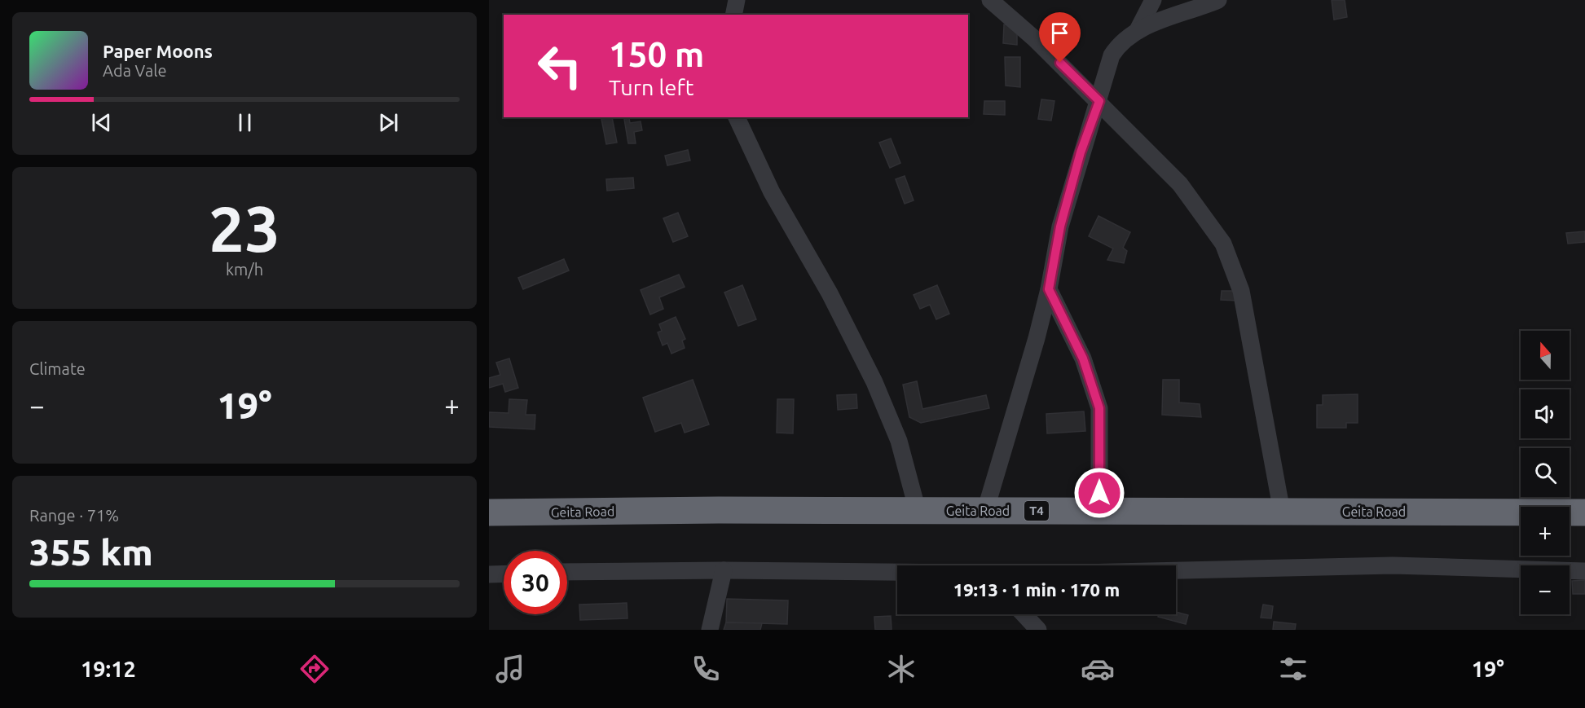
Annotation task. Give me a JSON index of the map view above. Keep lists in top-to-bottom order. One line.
{"streets":{"highway":["Geita Road","T4"]},"north":"top","page":{"turn":["150 m","Turn left"],"song":["Paper Moons","Ada Vale"],"tile":[["23","km/h"],"Climate",["Range · 71%","355 km"]],"map_buttons":["+","−"],"heat":["−","19°","+"],"limit":"30","trip":"19:13 · 1 min · 170 m","tabs":["19:12","19°"]}}
